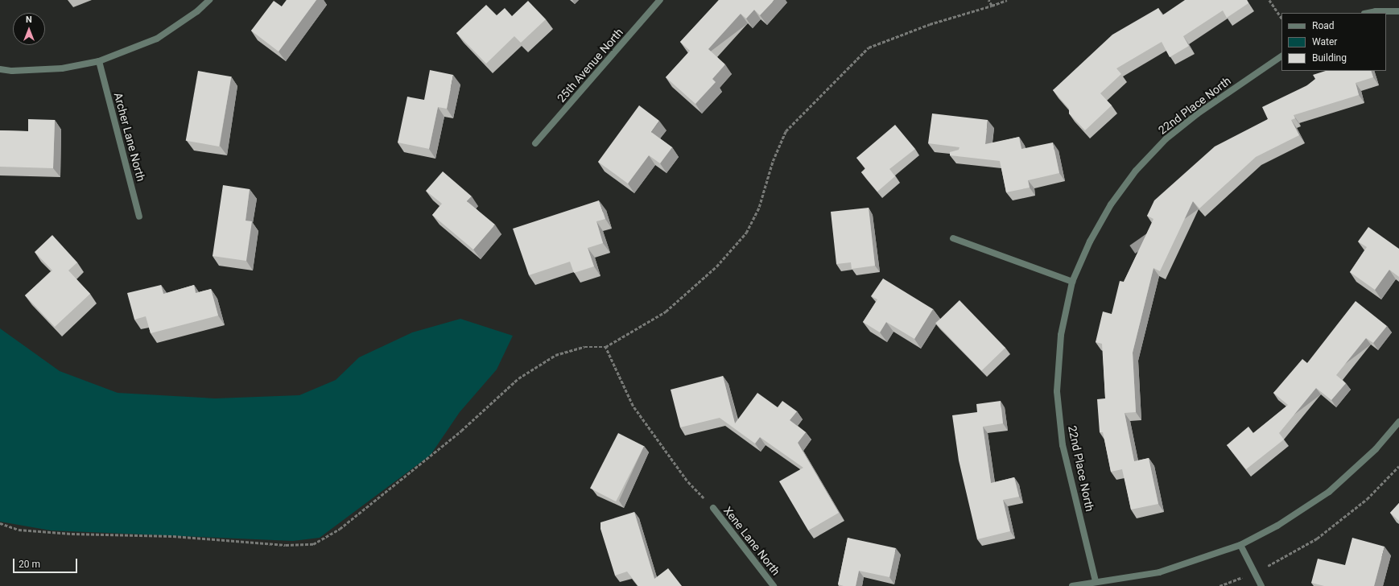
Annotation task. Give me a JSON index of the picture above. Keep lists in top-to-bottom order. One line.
{"streets":{"street":["25th Avenue North","22nd Place North","Archer Lane North","Xene Lane North"]},"legend":["Road","Water","Building"],"scale_bar":"20 m","north":"top"}
